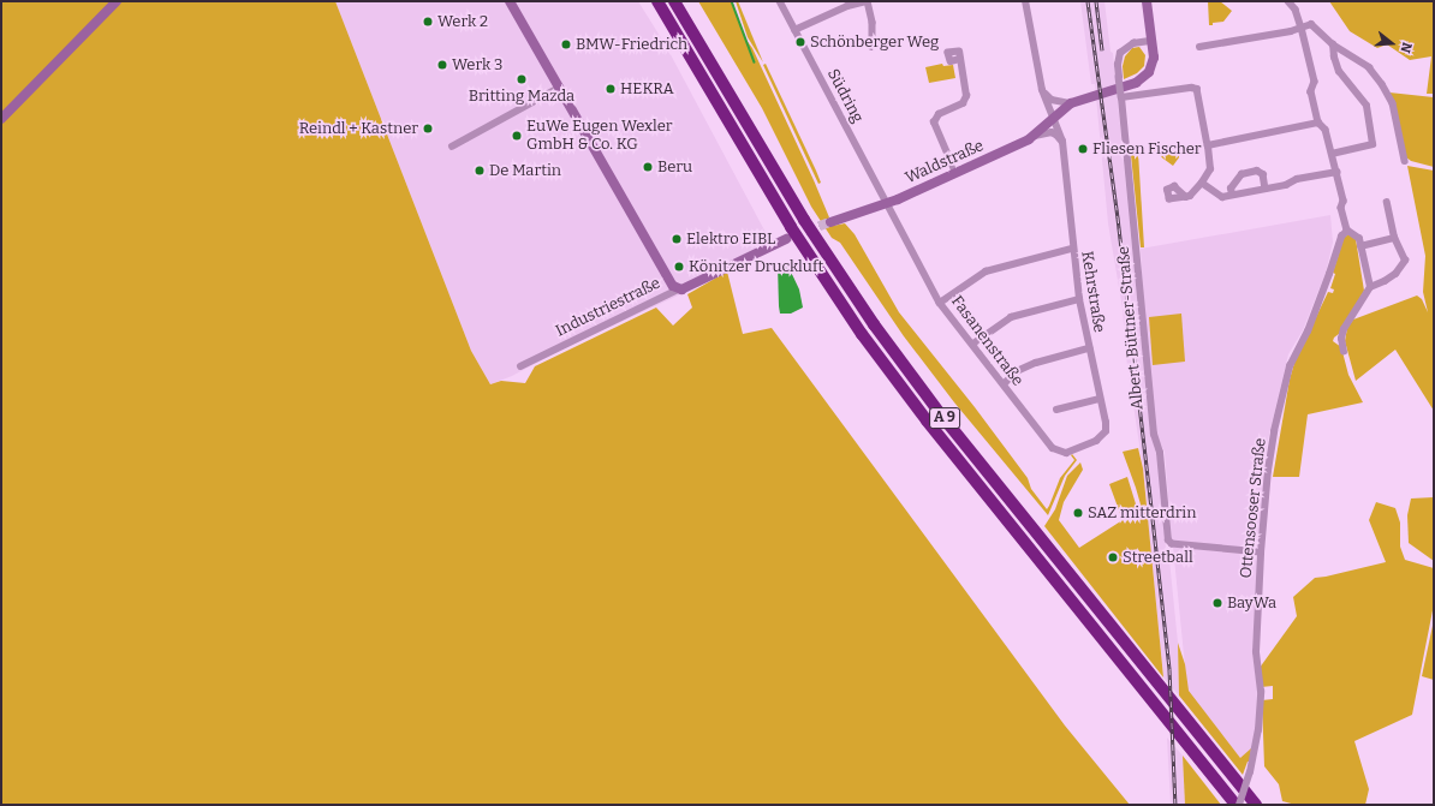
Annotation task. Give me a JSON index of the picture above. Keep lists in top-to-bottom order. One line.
{"streets":{"highway":["A 9"],"street":["Südring","Waldstraße","Kehrstraße","Industriestraße","Albert-Büttner-Straße","Fasanenstraße","Ottensooser Straße"]},"crossings":[["Südring","Waldstraße"],["Südring","Fasanenstraße"],["Waldstraße","Kehrstraße"],["Waldstraße","Albert-Büttner-Straße"],["Waldstraße","Fasanenstraße"],["Kehrstraße","Fasanenstraße"],["Albert-Büttner-Straße","Ottensooser Straße"]],"places":["Werk 2","Schönberger Weg","BMW-Friedrich","Werk 3","Britting Mazda","HEKRA","Reindl + Kastner","EuWe Eugen Wexler GmbH & Co. KG","Fliesen Fischer","Beru","De Martin","Elektro EIBL","Könitzer Druckluft","SAZ mitterdrin","Streetball","BayWa"],"north":"right"}
